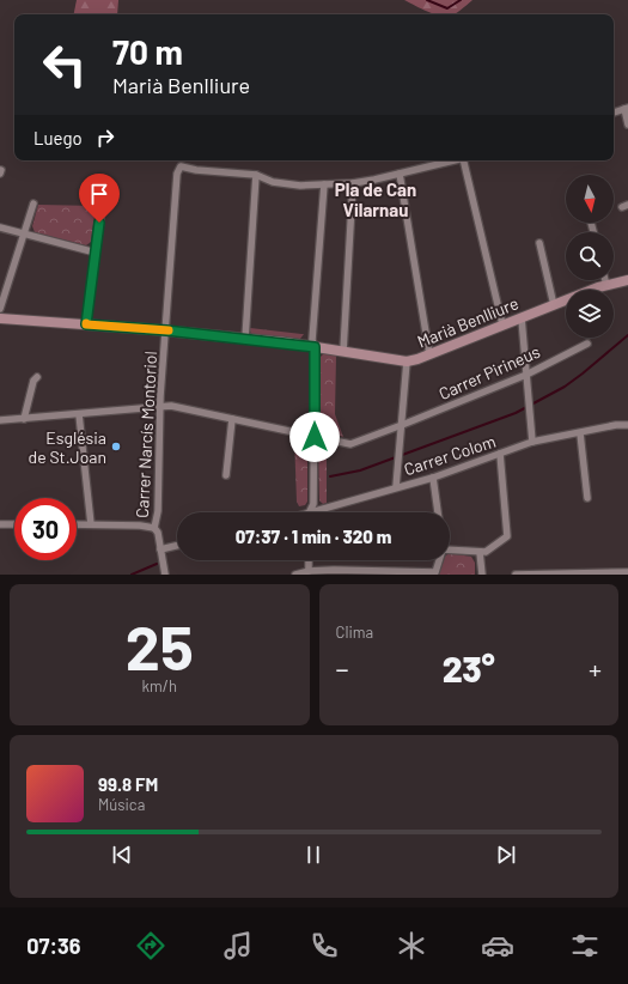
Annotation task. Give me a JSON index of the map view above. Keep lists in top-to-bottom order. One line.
{"streets":{"street":["Marià Benlliure","Carrer Pirineus","Carrer Narcís Montoriol","Carrer Colom"]},"crossings":[["Marià Benlliure","Carrer Narcís Montoriol"],["Carrer Pirineus","Carrer Narcís Montoriol"]],"districts":["Pla de Can Vilarnau"],"places":["Església de St.Joan"],"north":"bottom","page":{"turn":["70 m","Marià Benlliure"],"then":"Luego","limit":"30","trip":"07:37 · 1 min · 320 m","tile":[["25","km/h"],"Clima"],"heat":["−","23°","+"],"song":["99.8 FM","Música"],"tabs":"07:36"}}
